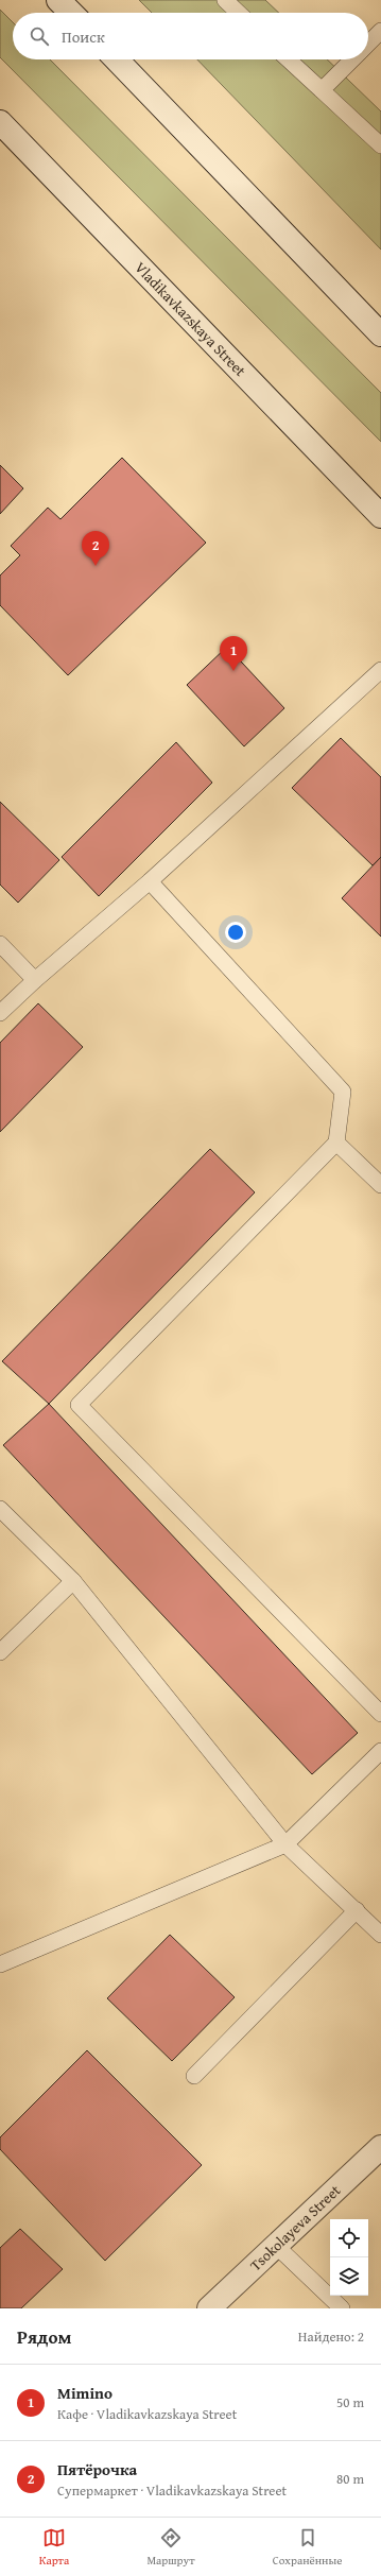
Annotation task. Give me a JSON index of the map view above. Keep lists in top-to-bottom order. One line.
{"streets":{"main road":["Vladikavkazskaya Street","Tsokolayeva Street"]},"page":{"search":"Поиск","pins":["2","1"],"heading":["Рядом","Найдено: 2"],"list":[{"mark":"1","name":"Mimino","note":"Кафе · Vladikavkazskaya Street","value":"50 m"},{"mark":"2","name":"Пятёрочка","note":"Супермаркет · Vladikavkazskaya Street","value":"80 m"}],"nav":["Карта","Маршрут","Сохранённые"]}}
